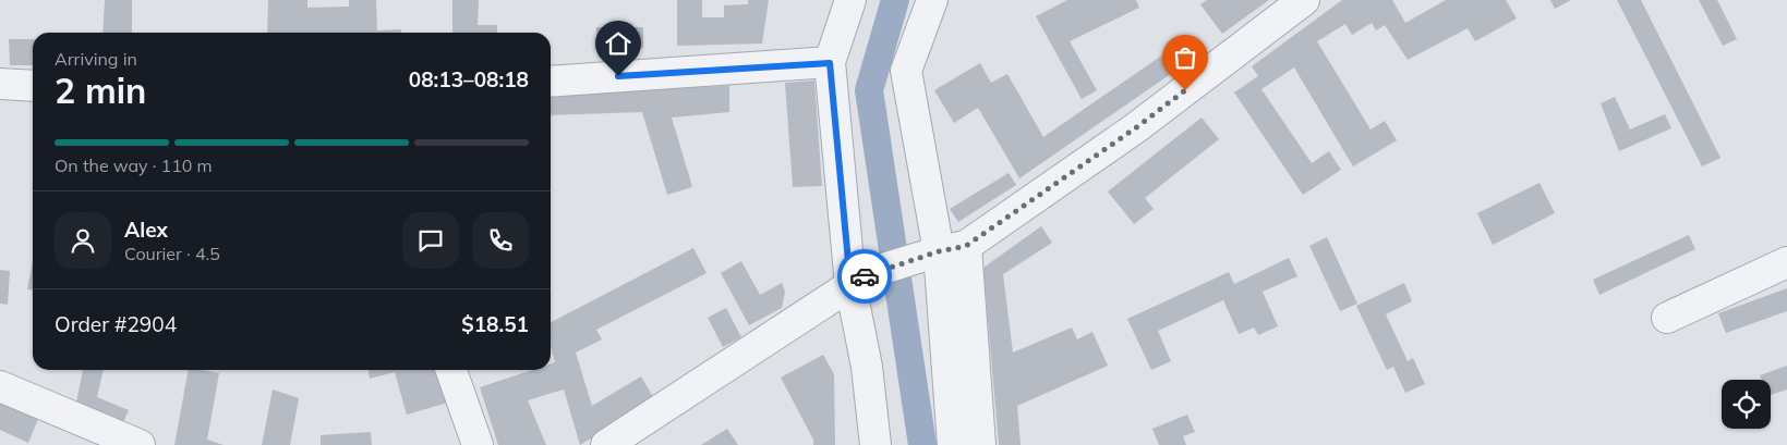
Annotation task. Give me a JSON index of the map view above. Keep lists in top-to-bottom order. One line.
{"page":{"heading":["2 min","Arriving in","08:13–08:18"],"panel":["Alex","Courier · 4.5","Order #2904","$18.51"],"bar":"On the way · 110 m"}}
